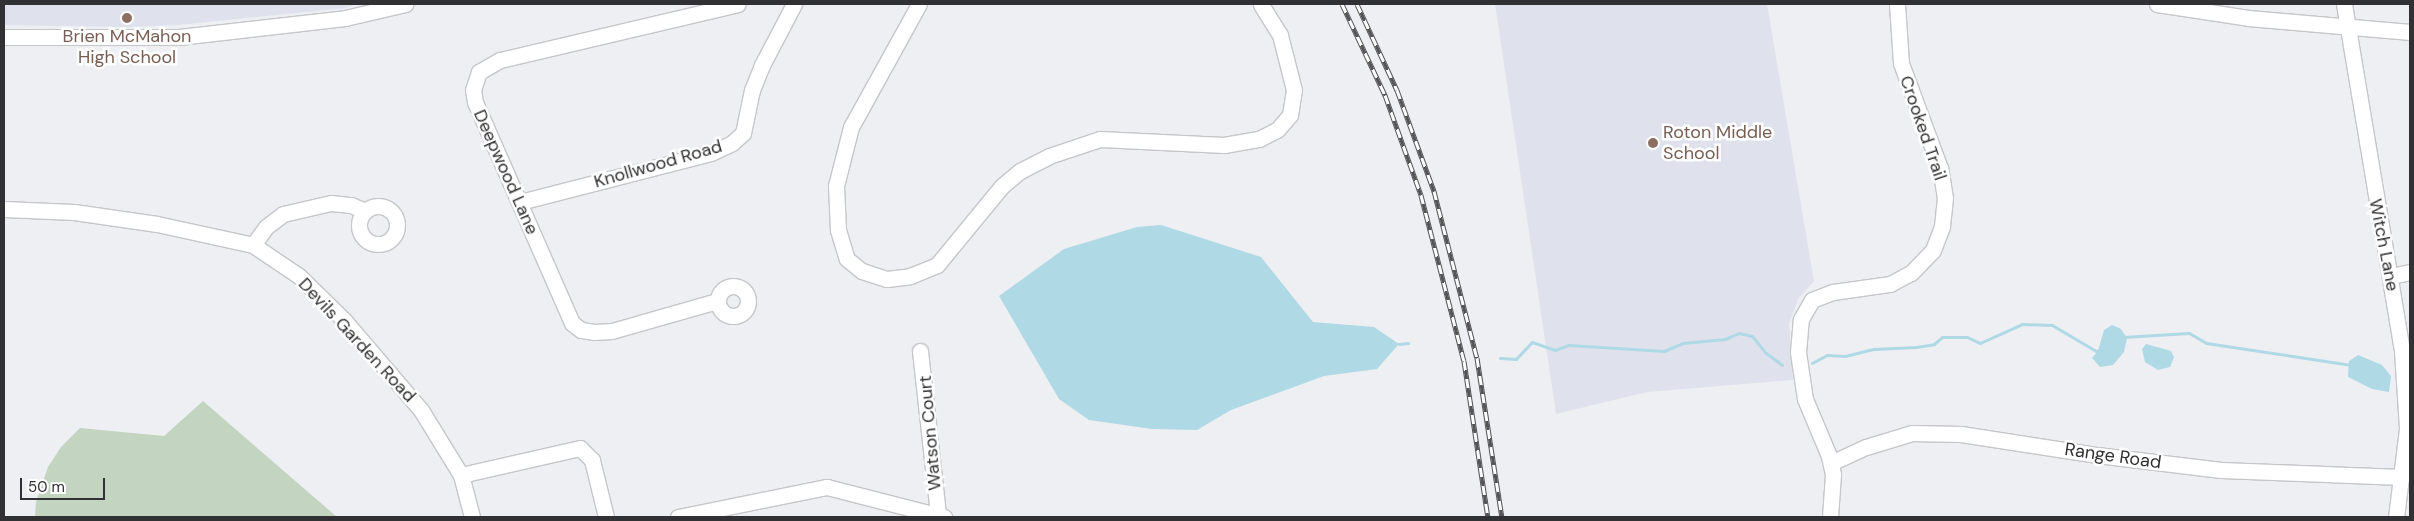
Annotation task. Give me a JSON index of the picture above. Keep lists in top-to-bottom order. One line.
{"streets":{"street":["Crooked Trail","Knollwood Road","Deepwood Lane","Witch Lane","Devils Garden Road","Watson Court","Range Road"]},"crossings":[["Crooked Trail","Range Road"],["Knollwood Road","Deepwood Lane"],["Witch Lane","Range Road"]],"places":["Brien McMahon High School","Roton Middle School"],"scale_bar":"50 m"}
